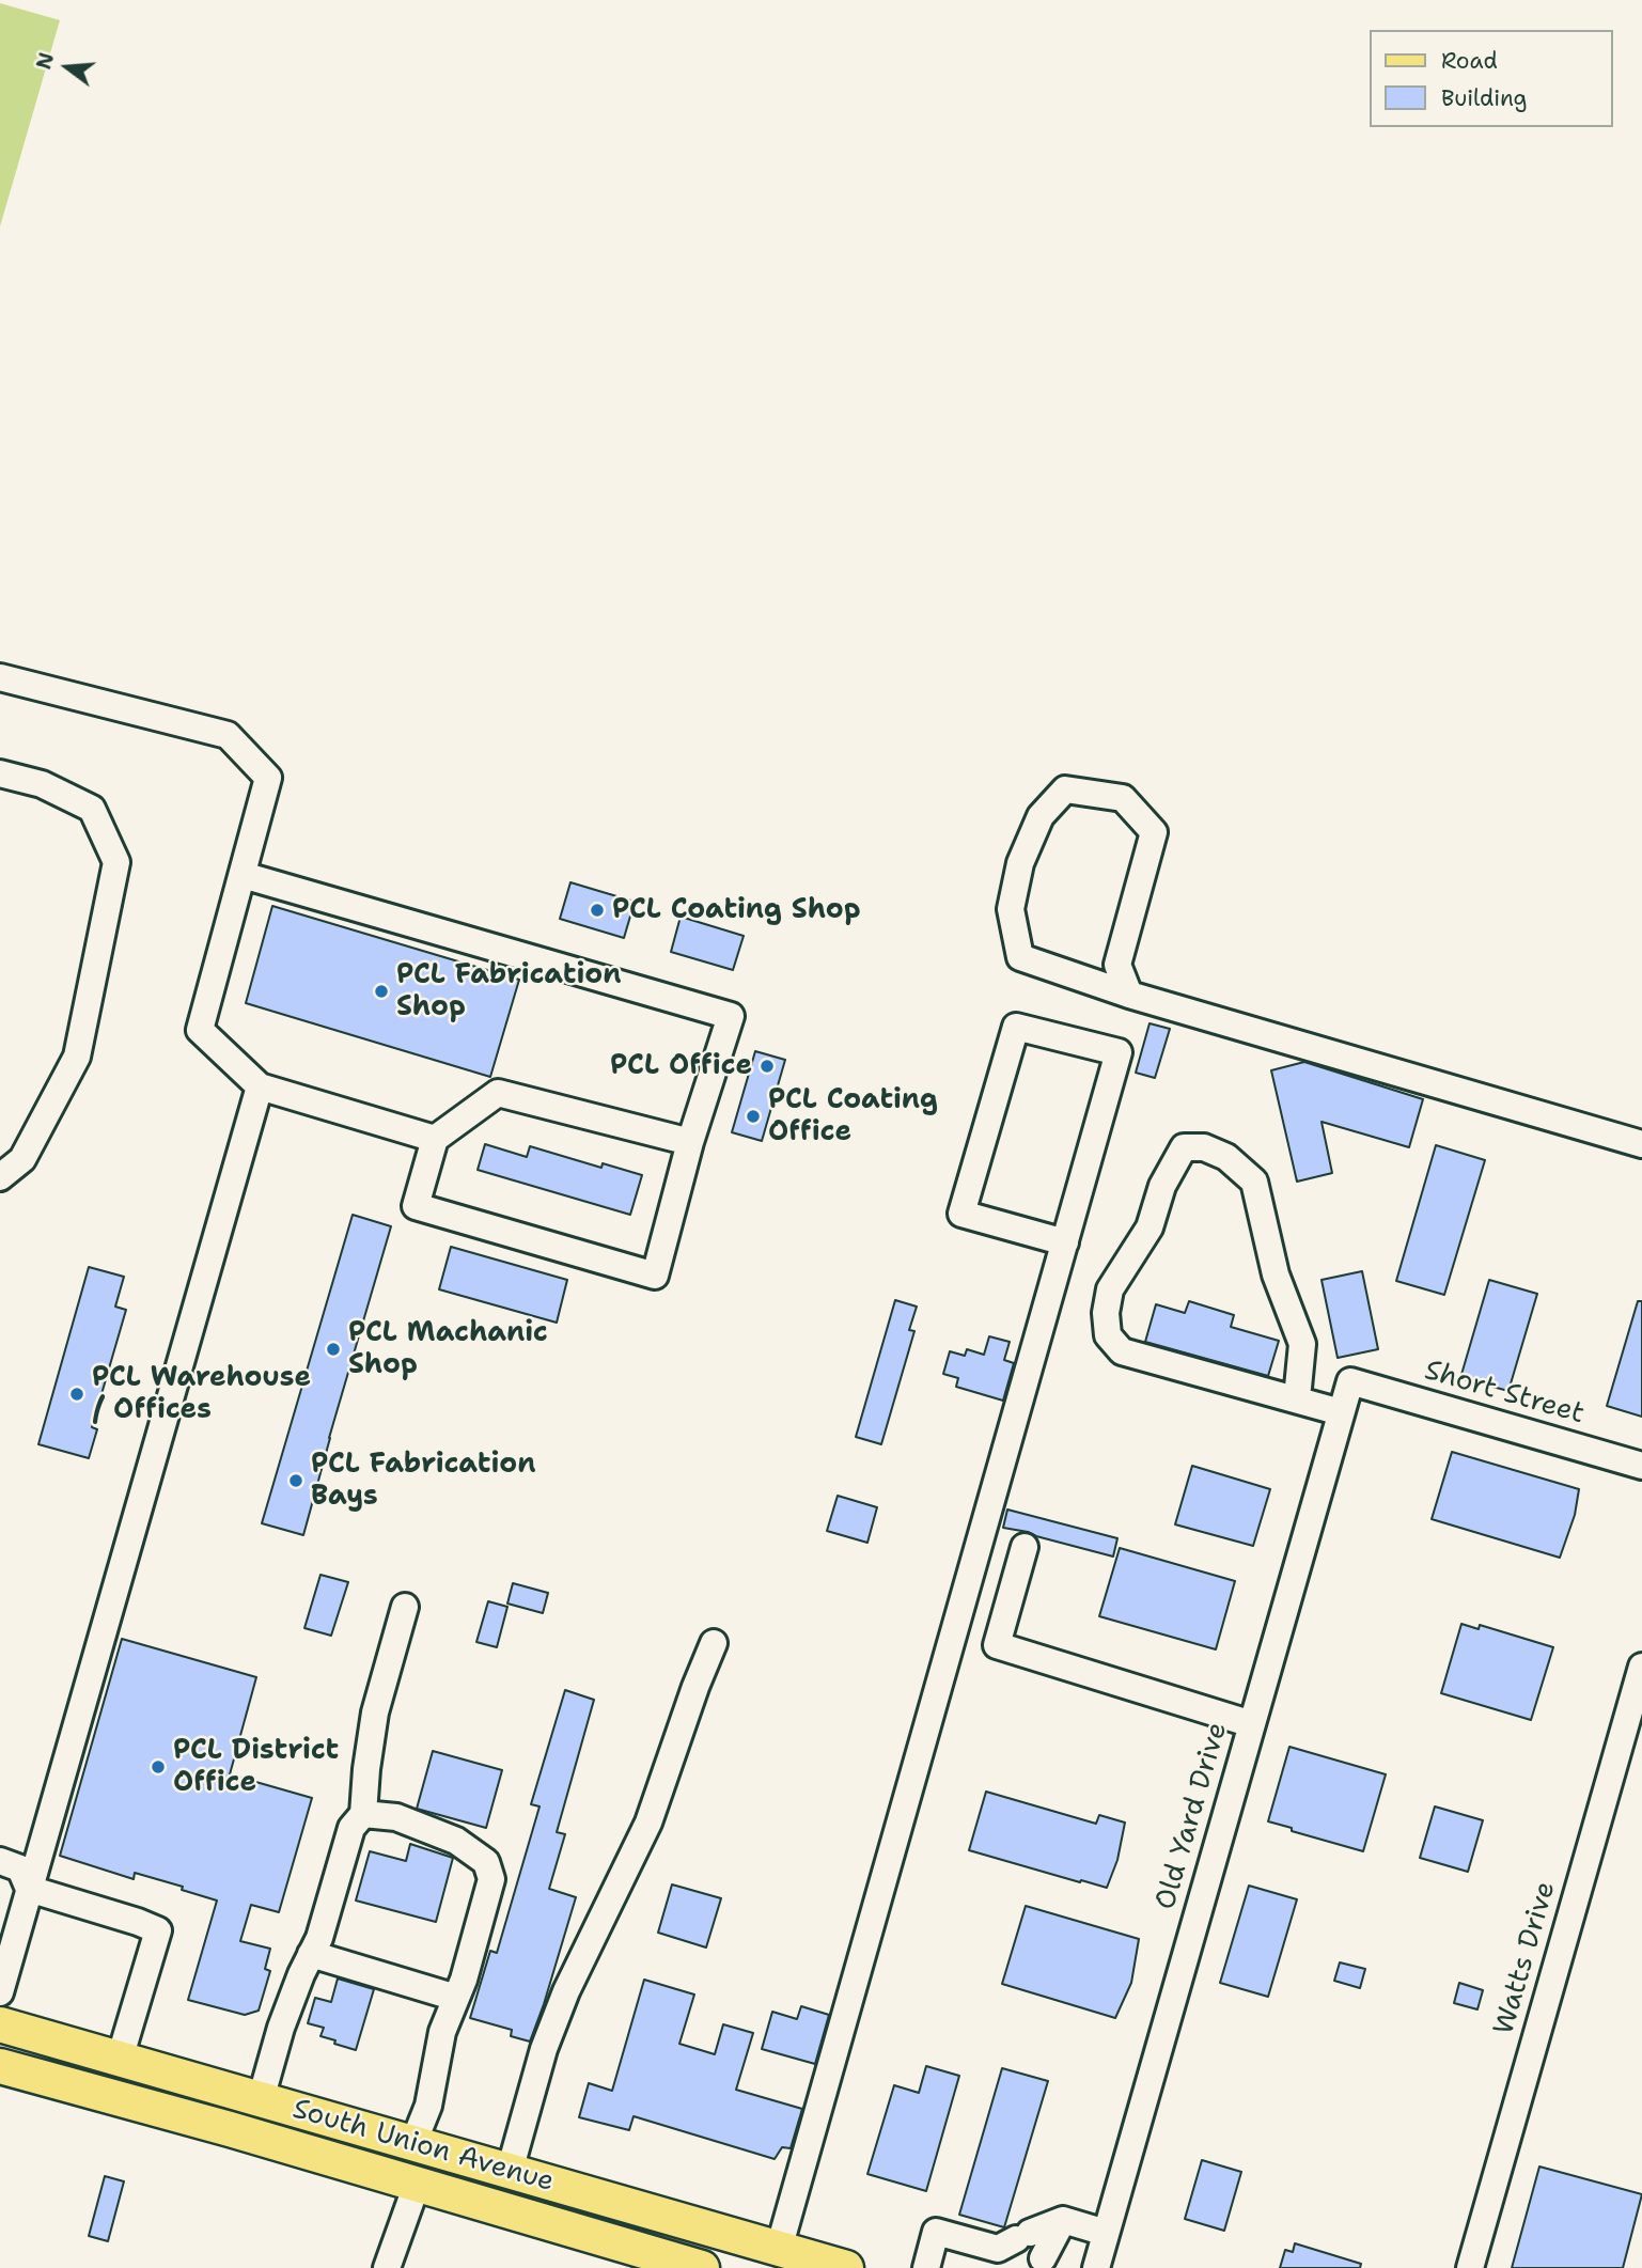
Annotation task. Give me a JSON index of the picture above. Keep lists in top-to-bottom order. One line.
{"streets":{"main road":["South Union Avenue"],"street":["Short Street","Old Yard Drive","Watts Drive"]},"crossings":[["Short Street","Old Yard Drive"]],"places":["PCL Coating Shop","PCL Fabrication Shop","PCL Office","PCL Coating Office","PCL Machanic Shop","PCL Warehouse / Offices","PCL Fabrication Bays","PCL District Office"],"legend":["Road","Building"],"north":"left"}
